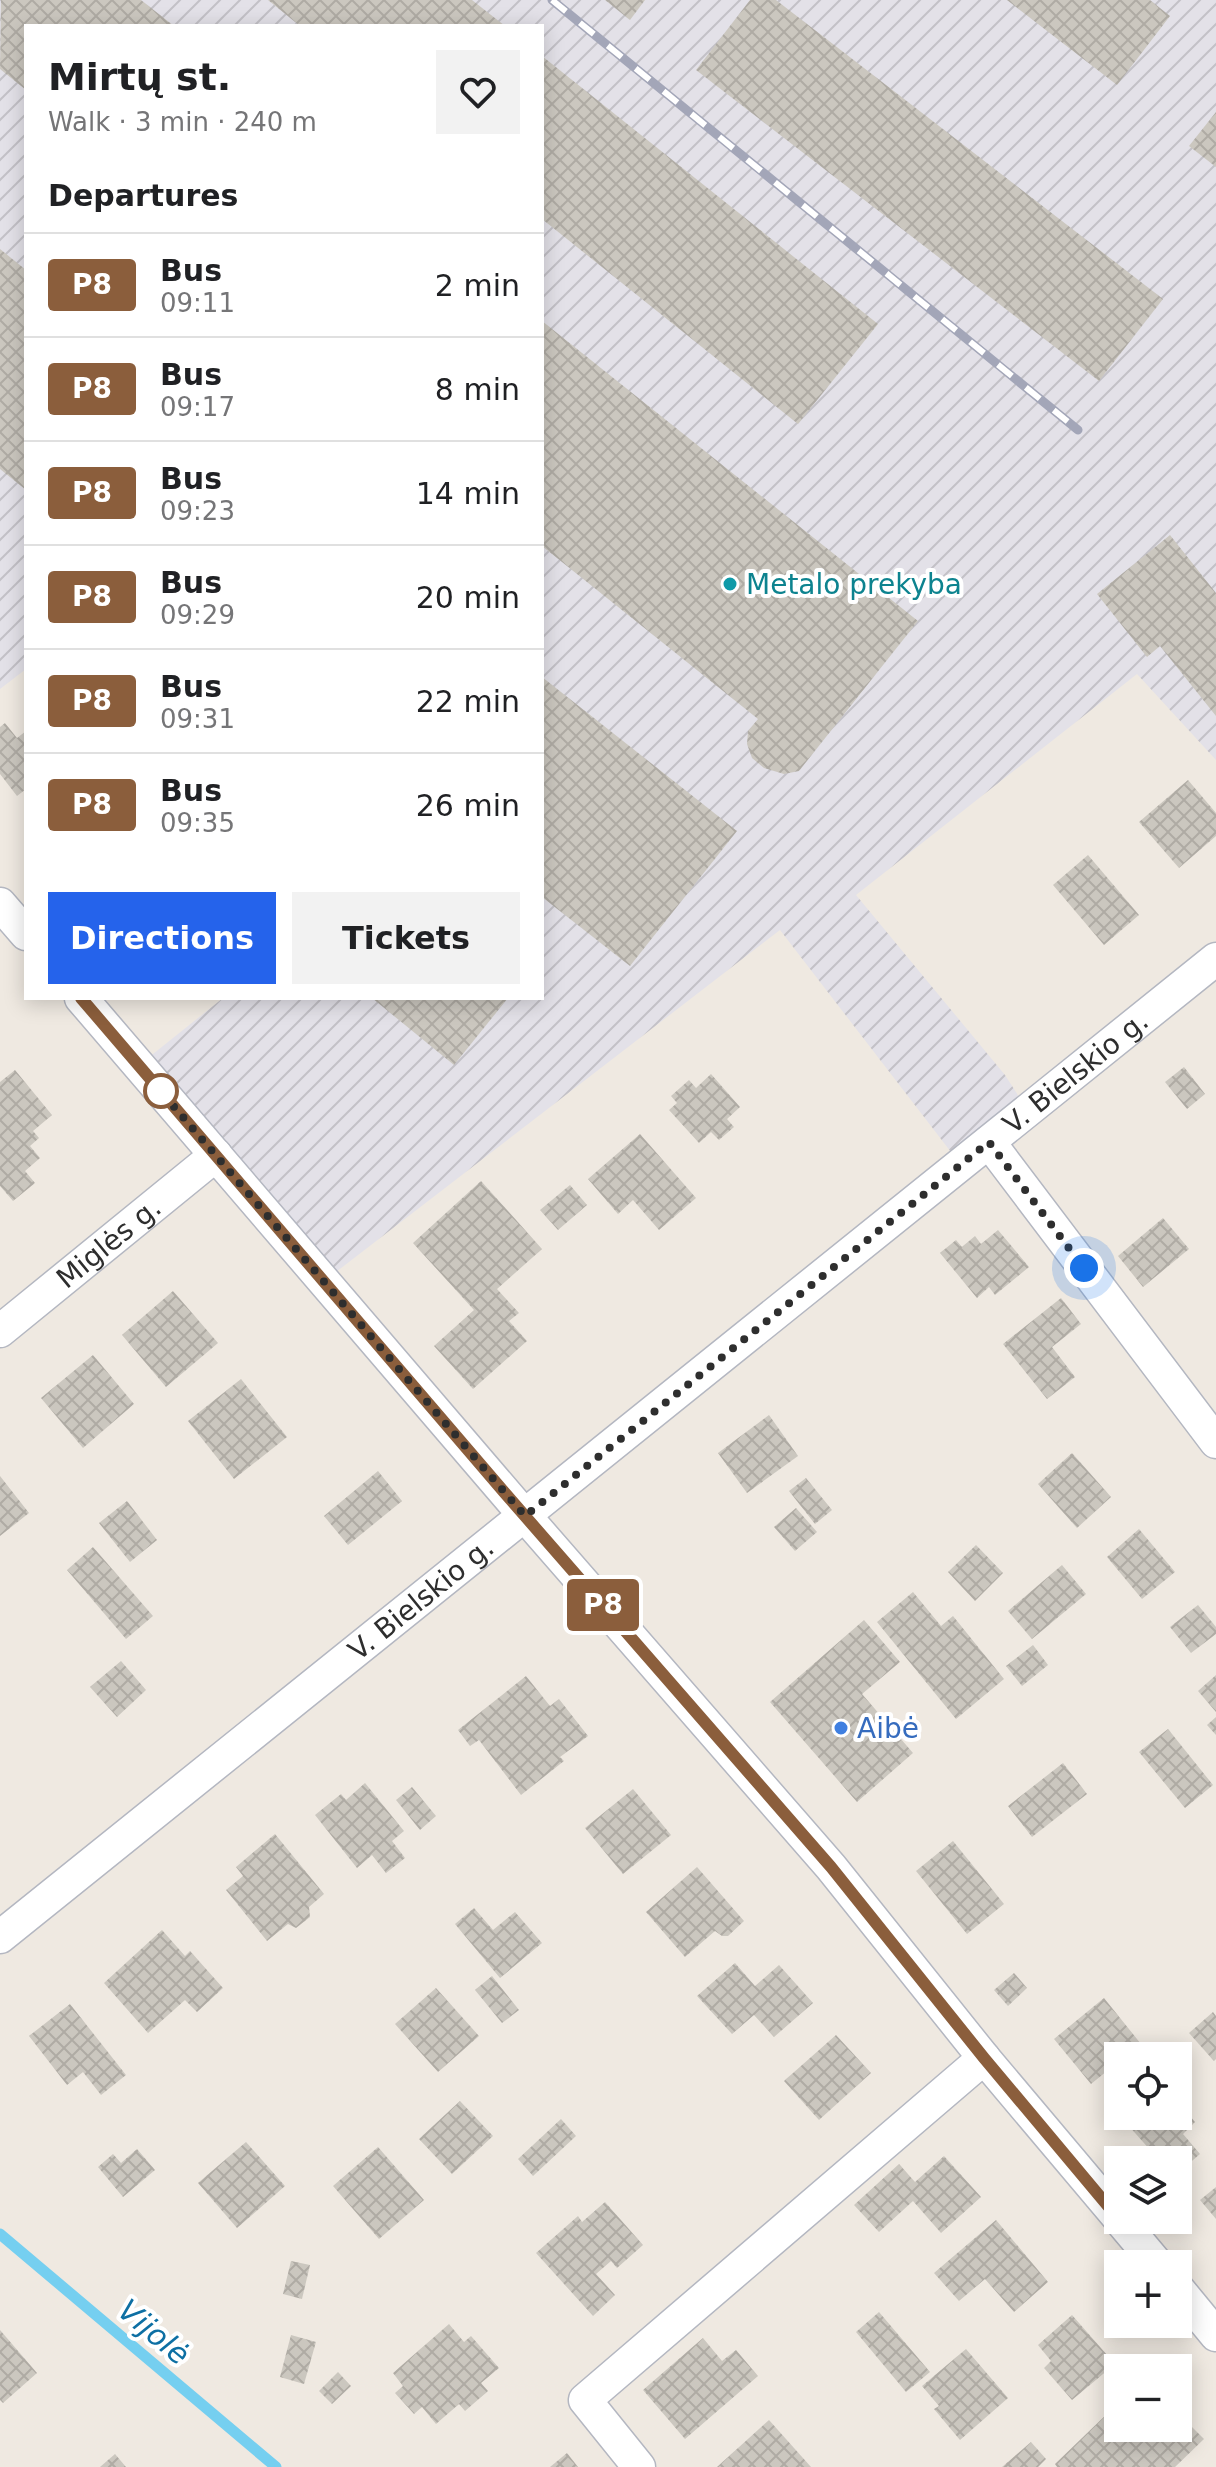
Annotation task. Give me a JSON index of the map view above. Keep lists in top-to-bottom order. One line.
{"streets":{"street":["V. Bielskio g.","Miglės g."]},"water":["Vijolė"],"places":["Metalo prekyba","Aibė"],"lines":["bus line P8"],"page":{"on_map":"P8","heading":[["Mirtų st.","Walk · 3 min · 240 m"],"Departures"],"list":[{"mark":"P8","name":"Bus","note":"09:11","value":"2 min"},{"mark":"P8","name":"Bus","note":"09:17","value":"8 min"},{"mark":"P8","name":"Bus","note":"09:23","value":"14 min"},{"mark":"P8","name":"Bus","note":"09:29","value":"20 min"},{"mark":"P8","name":"Bus","note":"09:31","value":"22 min"},{"mark":"P8","name":"Bus","note":"09:35","value":"26 min"}],"buttons":["Directions","Tickets"],"map_buttons":["+","−"]}}
